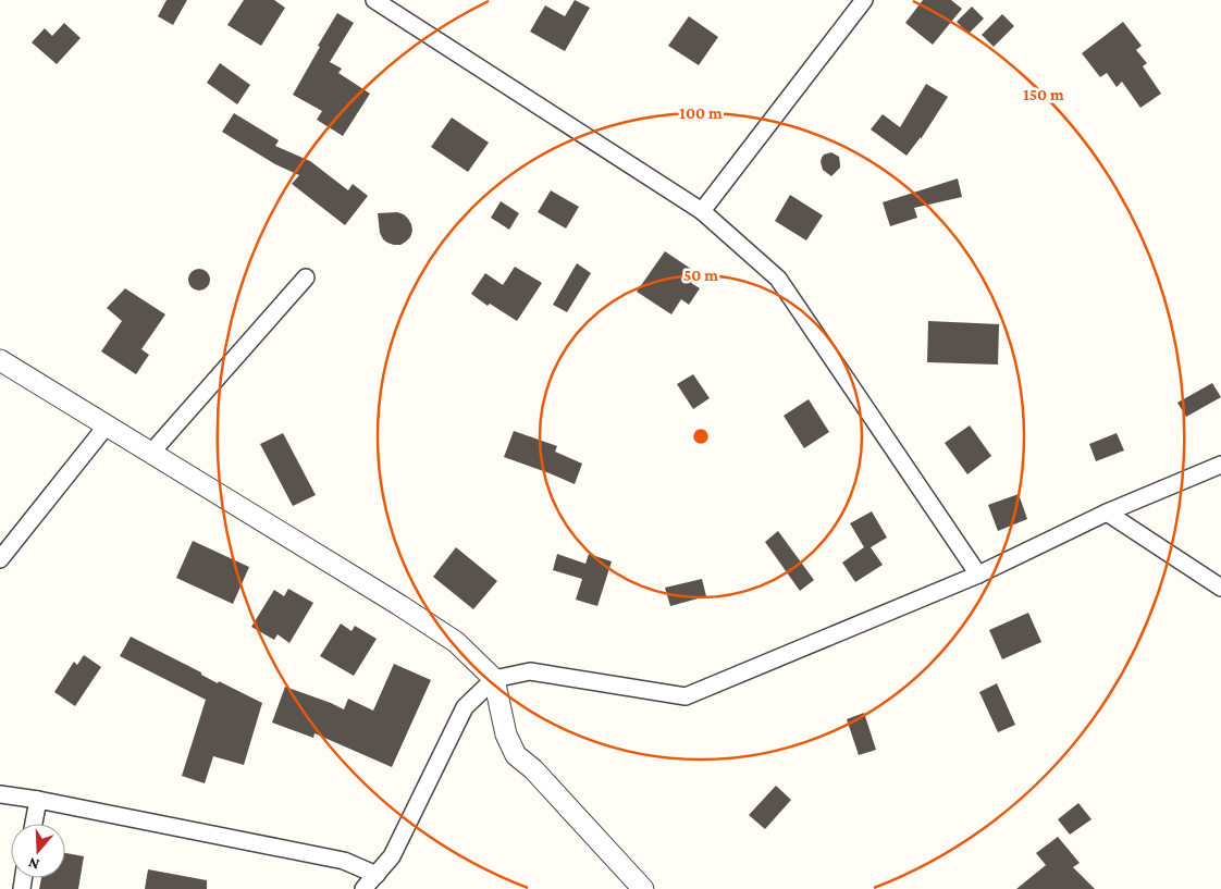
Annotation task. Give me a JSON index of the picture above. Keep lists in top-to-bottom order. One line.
{"north":"bottom","rings":["150 m","100 m","50 m"]}
